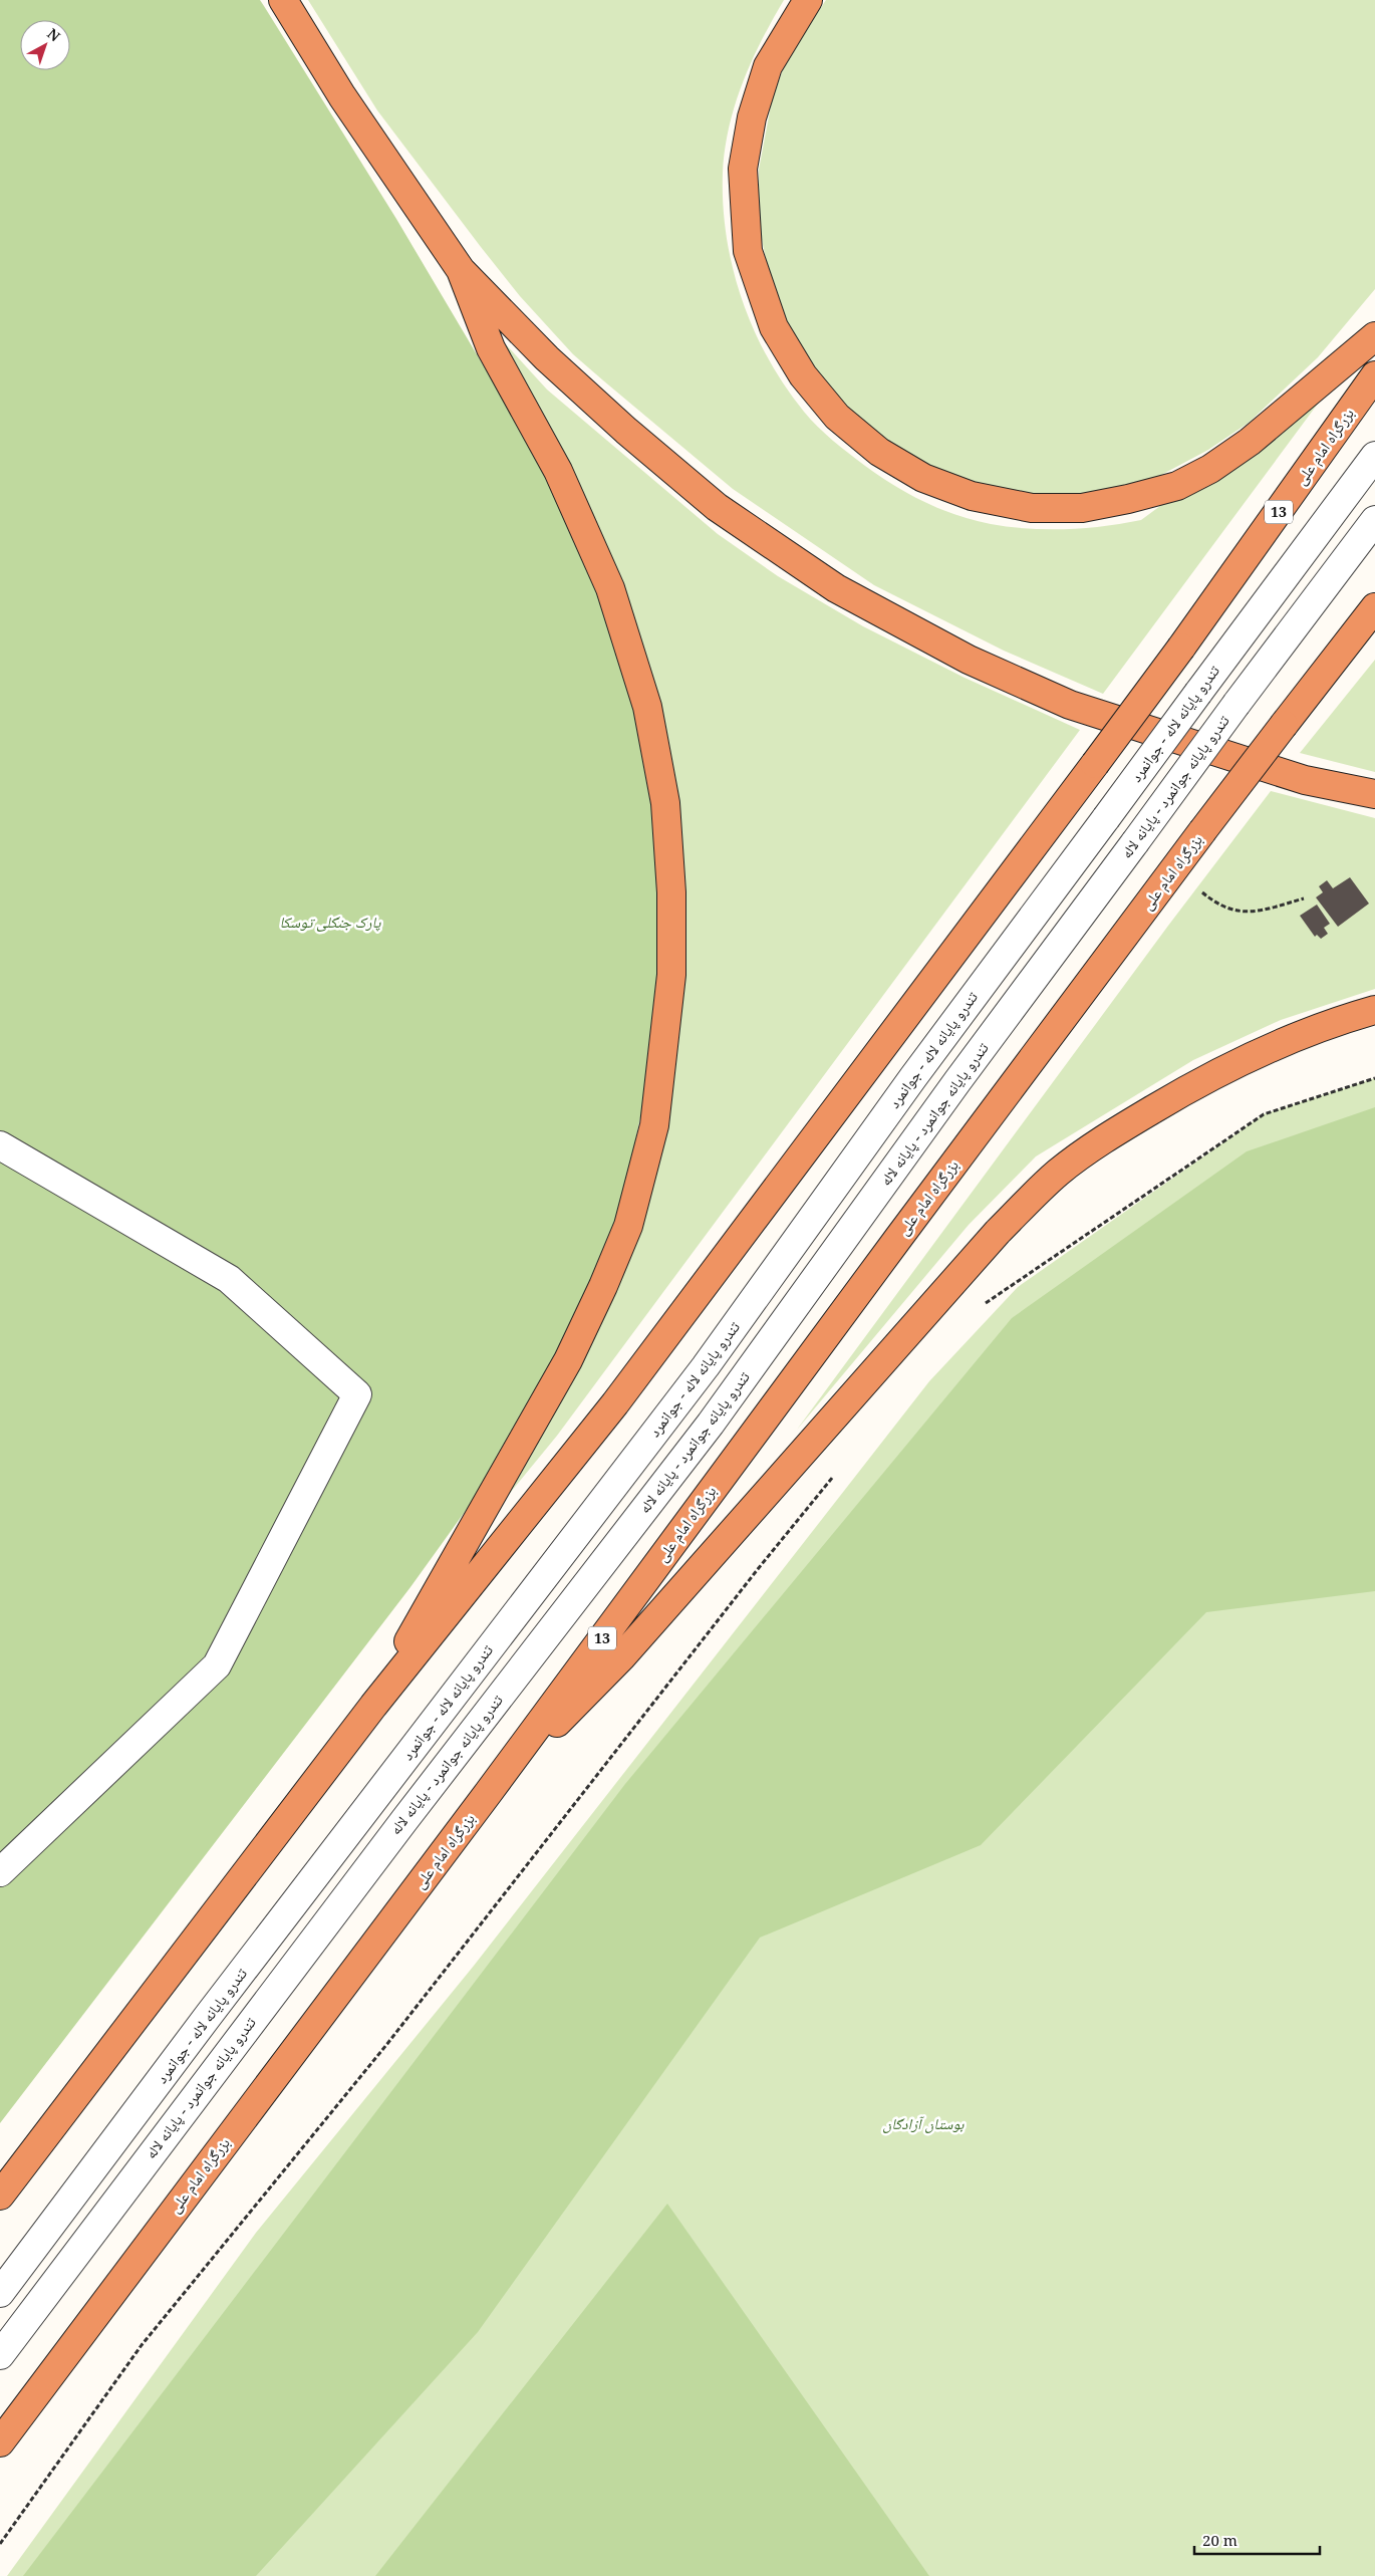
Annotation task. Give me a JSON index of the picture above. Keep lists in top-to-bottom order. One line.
{"streets":{"highway":["بزرگراه امام علی","13"],"lane":["تندرو پایانه لاله - جوانمرد","تندرو پایانه جوانمرد - پایانه لاله"]},"parks":["پارک جنگلی توسکا","بوستان آزادگان"],"scale_bar":"20 m","north":"top right"}
